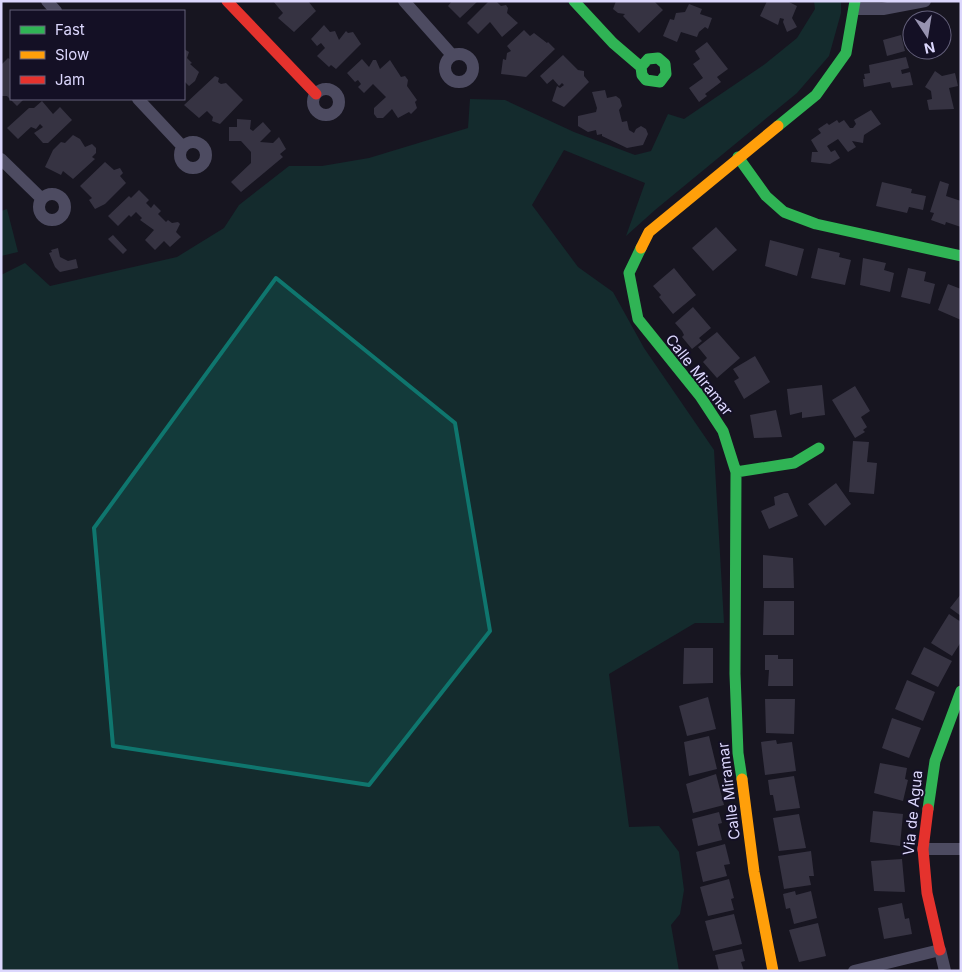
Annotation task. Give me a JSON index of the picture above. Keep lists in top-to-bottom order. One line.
{"streets":{"street":["Calle Miramar","Via de Agua"]},"legend":["Fast","Slow","Jam"],"north":"bottom"}
